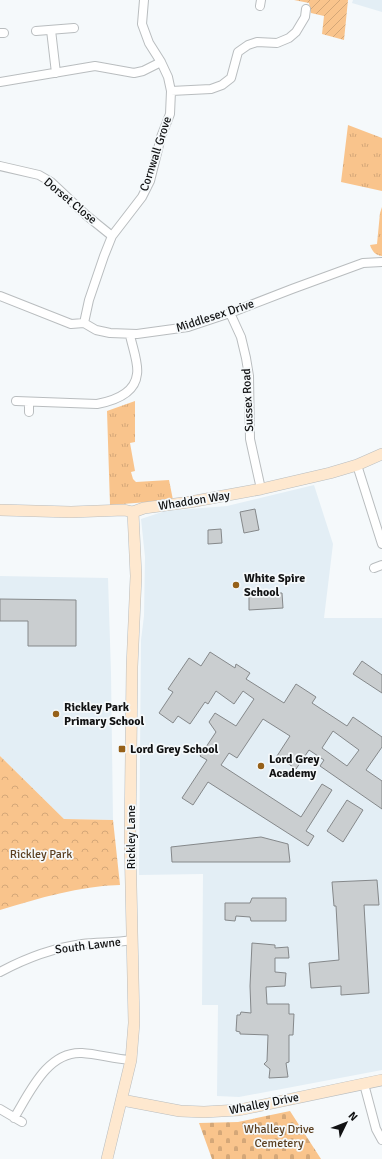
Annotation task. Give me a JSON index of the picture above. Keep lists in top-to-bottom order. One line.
{"streets":{"street":["Cornwall Grove","Dorset Close","Middlesex Drive","Sussex Road","Whaddon Way","Rickley Lane","South Lawne","Whalley Drive"]},"crossings":[["Cornwall Grove","Dorset Close"],["Cornwall Grove","Middlesex Drive"],["Middlesex Drive","Sussex Road"],["Sussex Road","Whaddon Way"],["Whaddon Way","Rickley Lane"],["Rickley Lane","South Lawne"],["Rickley Lane","Whalley Drive"]],"parks":["Rickley Park","Whalley Drive Cemetery"],"places":{"other":["White Spire School","Rickley Park Primary School","Lord Grey Academy"],"transit":["Lord Grey School"]},"north":"top right"}
